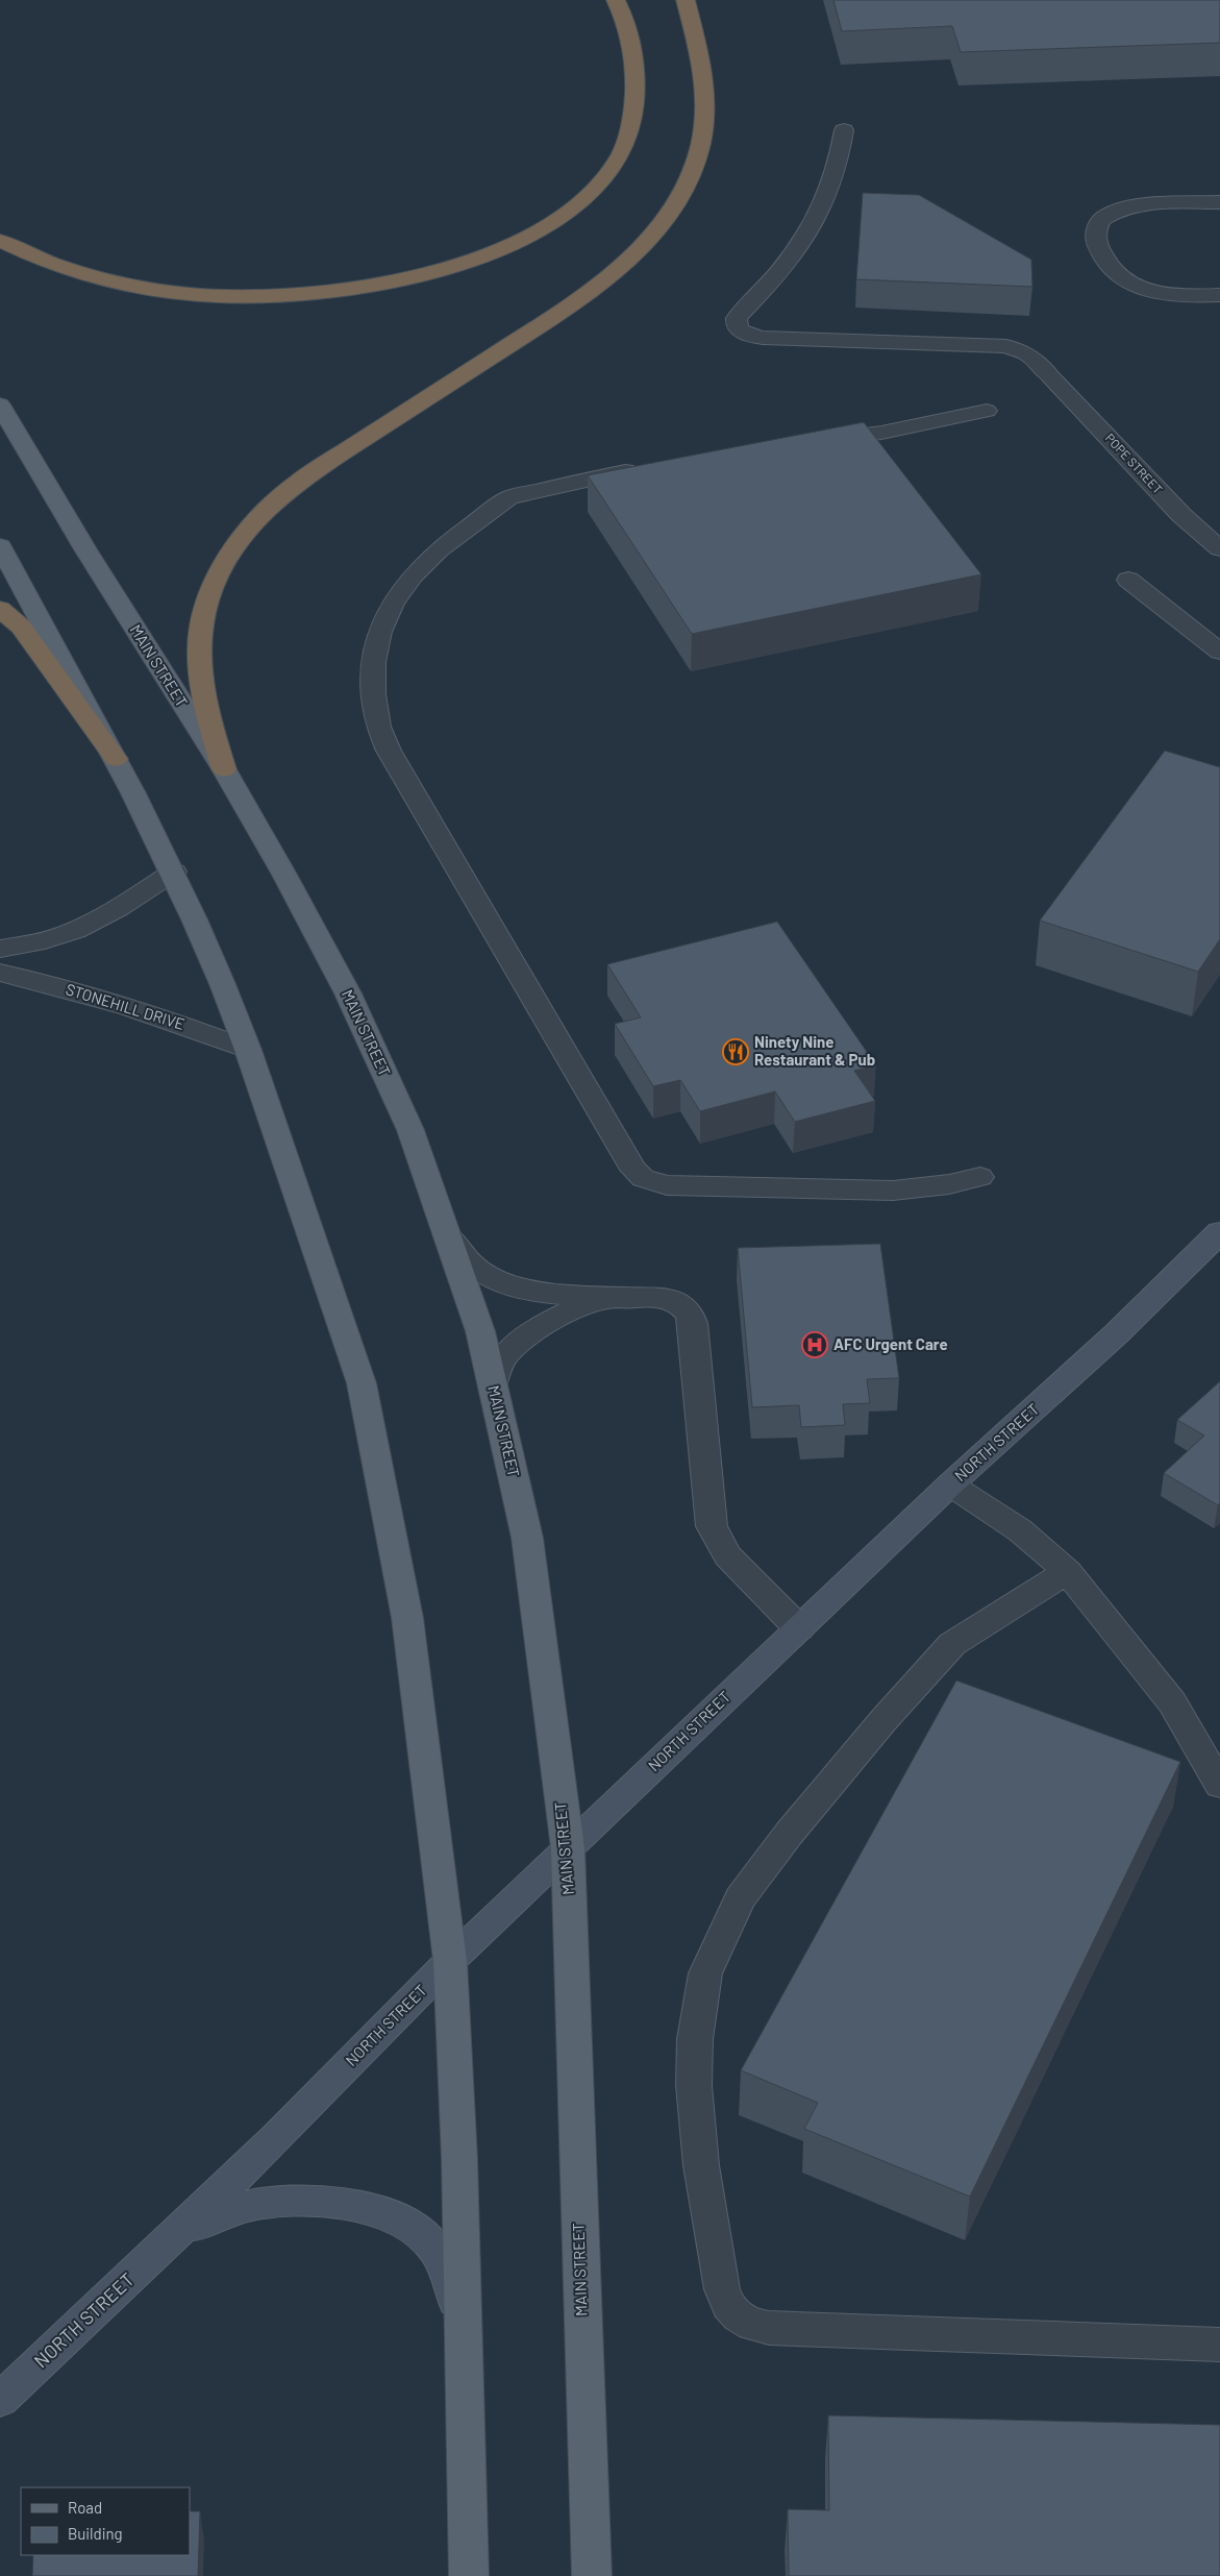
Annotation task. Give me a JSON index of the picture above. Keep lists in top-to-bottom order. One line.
{"streets":{"main road":["MAIN STREET","NORTH STREET"],"street":["POPE STREET","STONEHILL DRIVE"]},"crossings":[["MAIN STREET","NORTH STREET"]],"places":{"restaurant":["Ninety Nine Restaurant & Pub"],"hospital":["AFC Urgent Care"]},"legend":["Road","Building"]}
